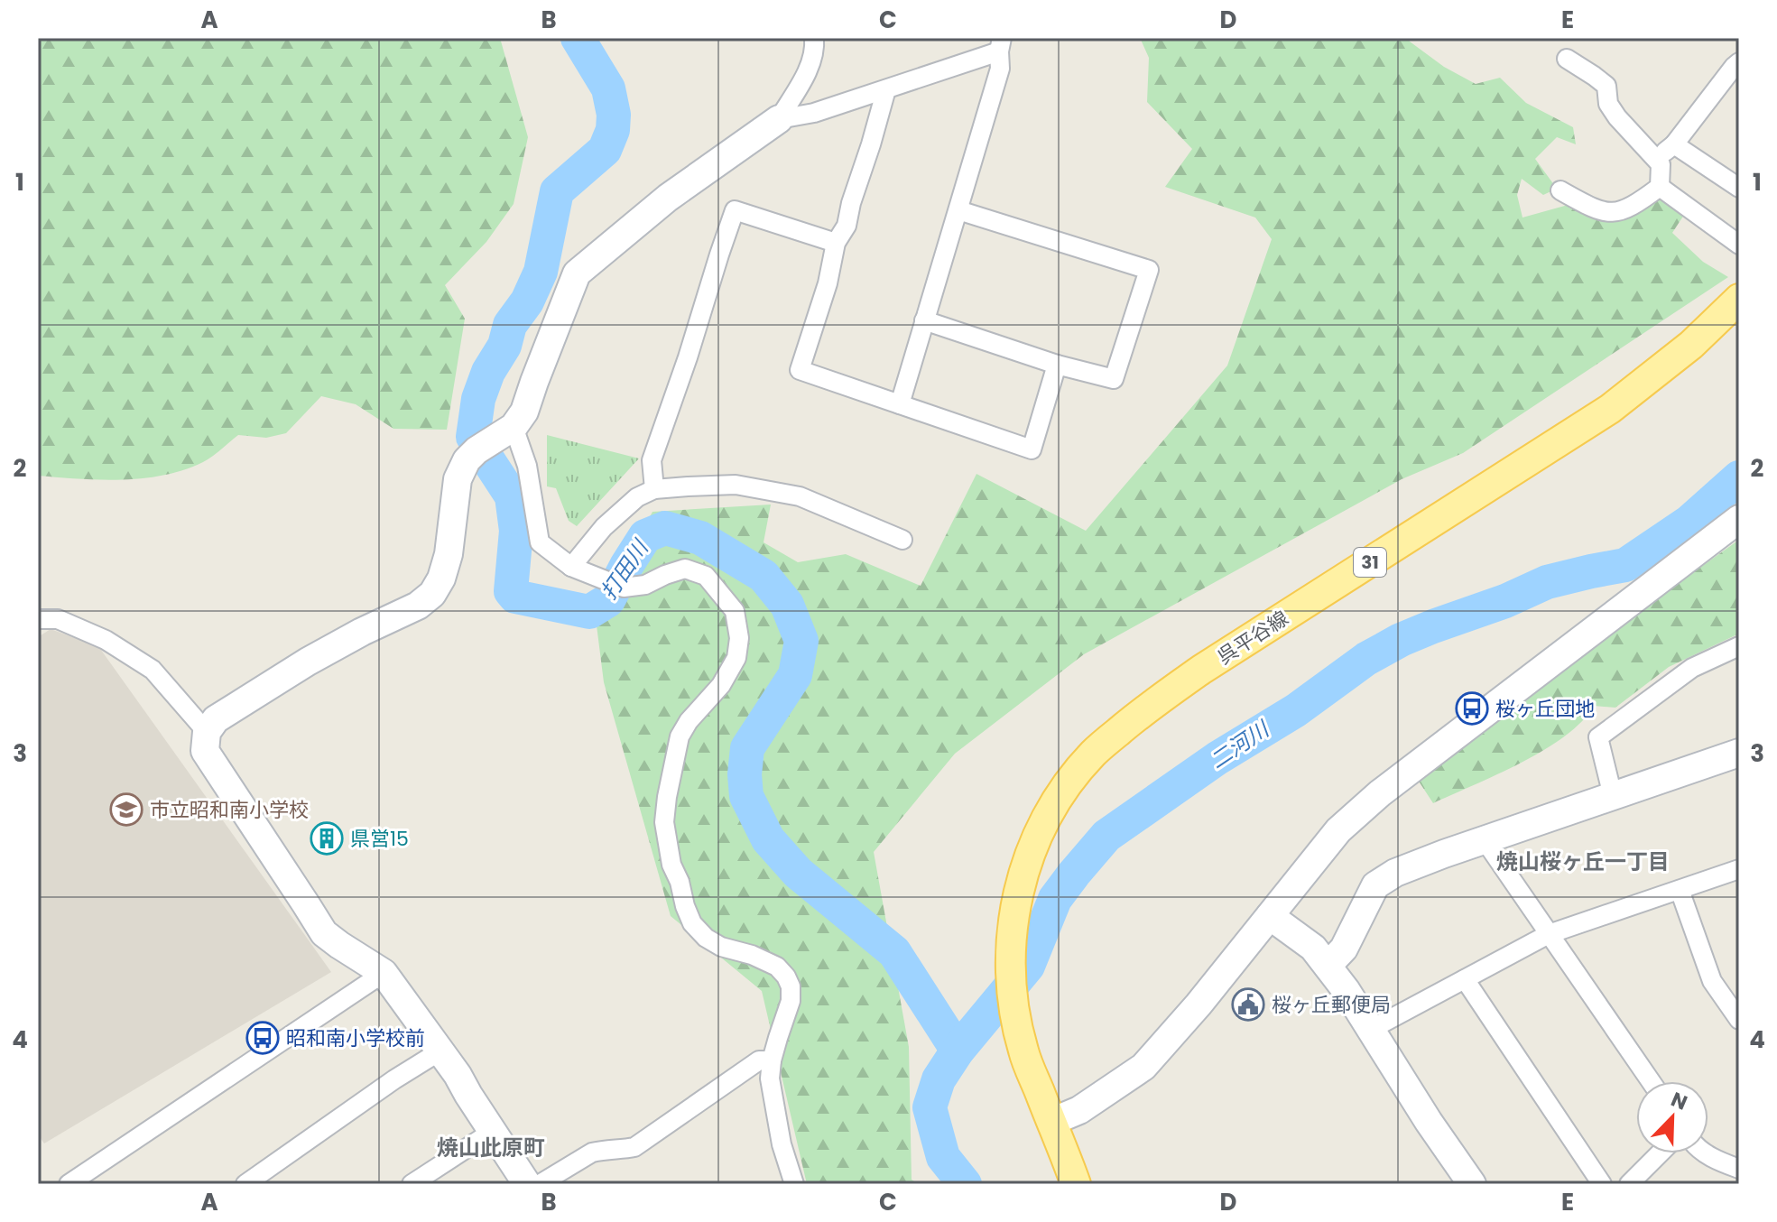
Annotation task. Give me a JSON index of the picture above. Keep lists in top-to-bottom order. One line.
{"streets":{"main road":["31","呉平谷線"]},"districts":["焼山桜ヶ丘一丁目","焼山此原町"],"water":["打田川","二河川"],"places":{"bus stop":["桜ヶ丘団地","昭和南小学校前"],"school or university":["市立昭和南小学校"],"building":["県営15"],"public building":["桜ヶ丘郵便局"]},"north":"top right","grid":{"columns":["A","B","C","D","E"],"rows":["1","2","3","4"]}}
